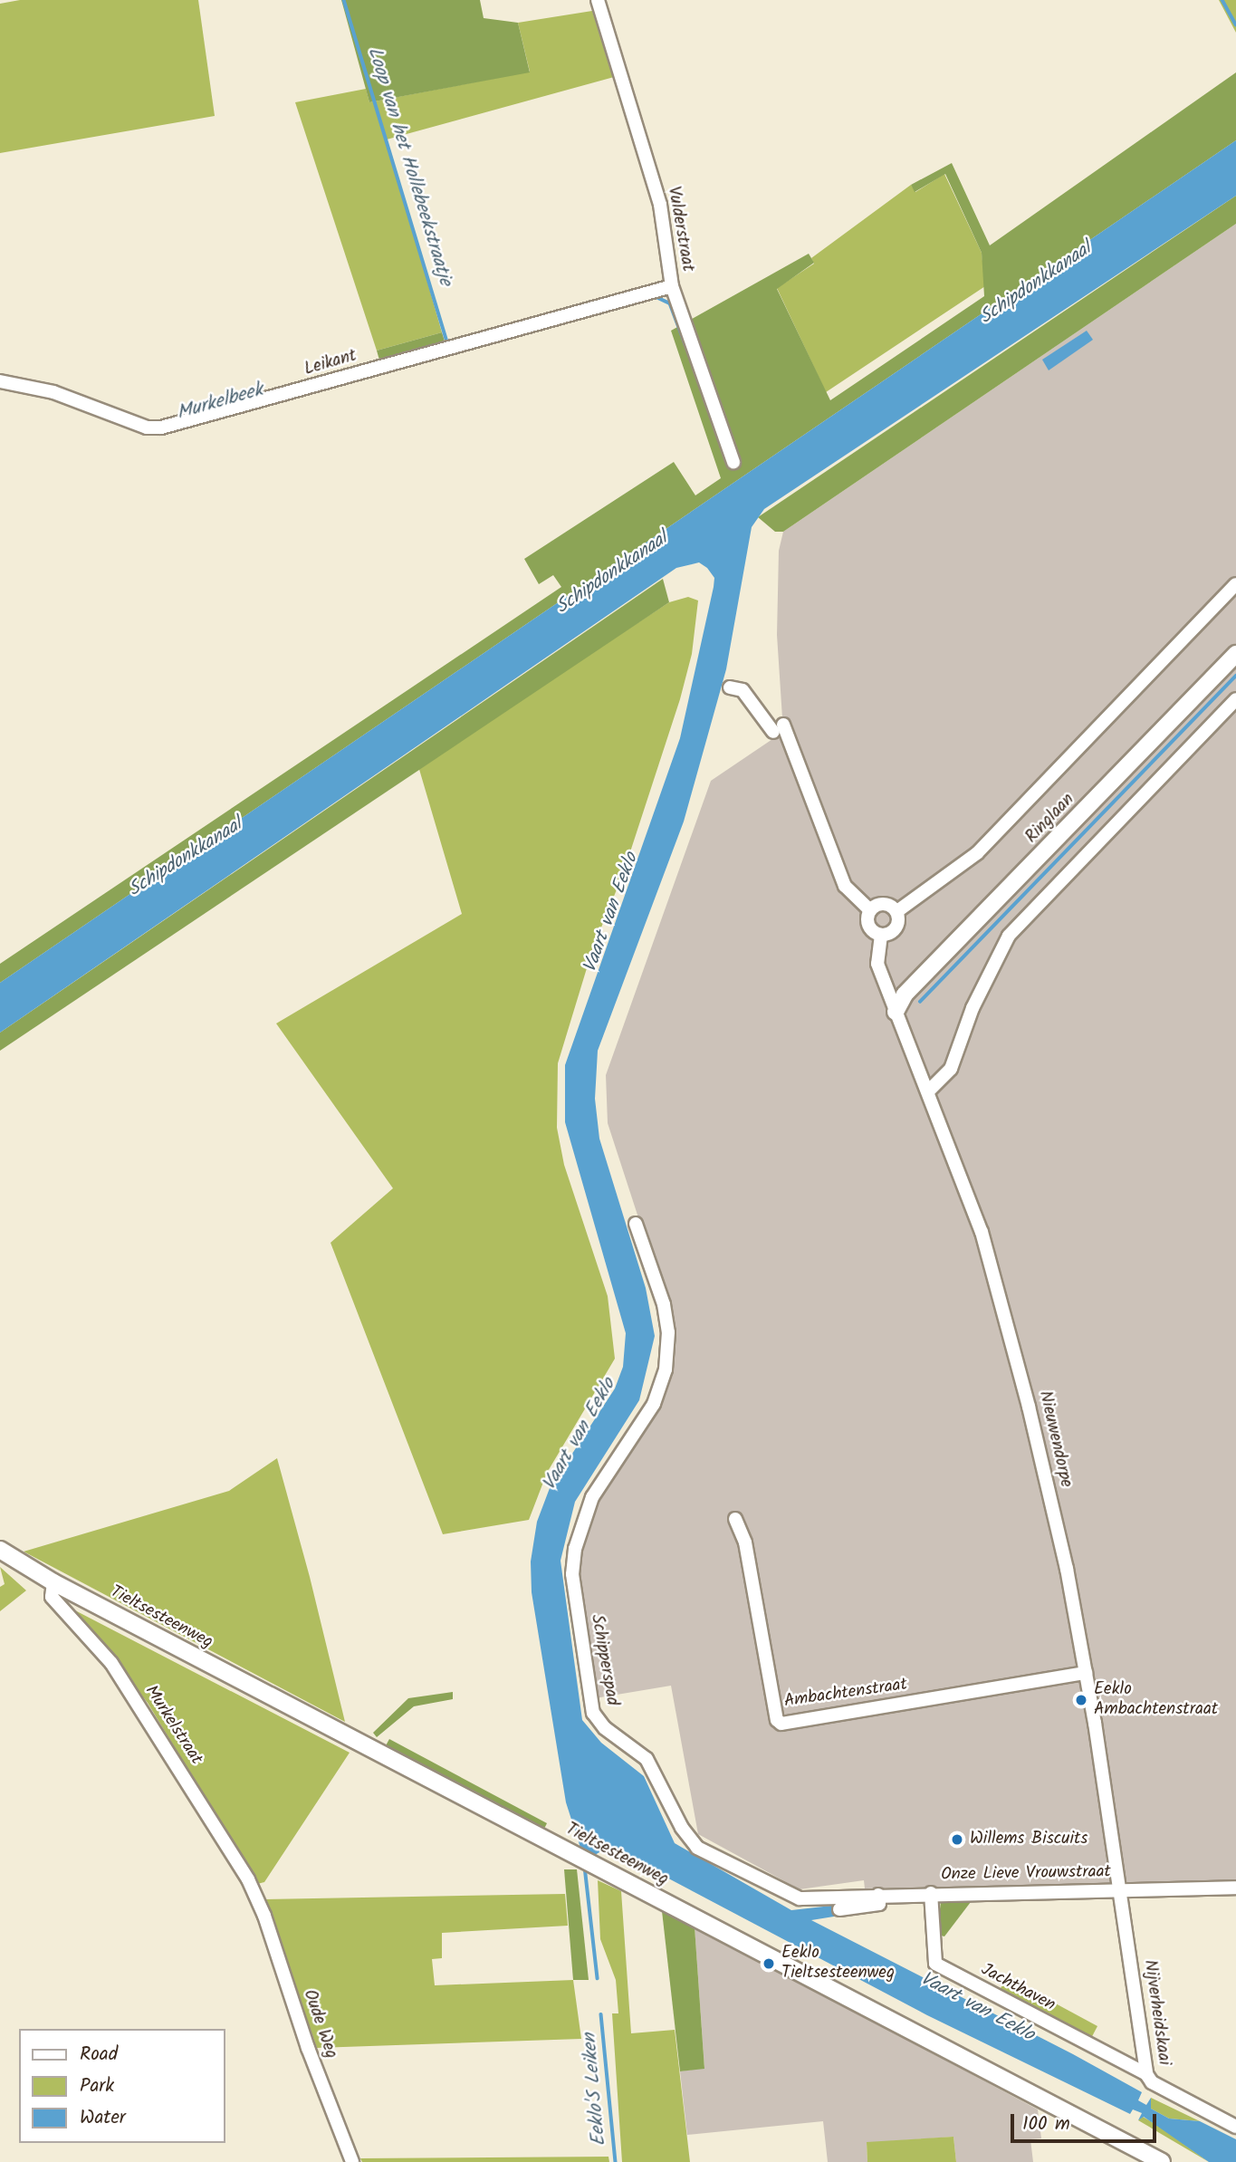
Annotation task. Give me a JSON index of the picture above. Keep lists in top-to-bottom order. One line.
{"streets":{"main road":["Ringlaan","Tieltsesteenweg"],"street":["Vulderstraat","Leikant","Nieuwendorpe","Schipperspad","Ambachtenstraat","Murkelstraat","Onze Lieve Vrouwstraat","Jachthaven","Nijverheidskaai","Oude Weg"]},"crossings":[["Vulderstraat","Leikant"],["Ringlaan","Nieuwendorpe"],["Nieuwendorpe","Ambachtenstraat"],["Nieuwendorpe","Onze Lieve Vrouwstraat"],["Nieuwendorpe","Nijverheidskaai"],["Tieltsesteenweg","Murkelstraat"],["Schipperspad","Onze Lieve Vrouwstraat"],["Schipperspad","Jachthaven"],["Murkelstraat","Oude Weg"],["Onze Lieve Vrouwstraat","Jachthaven"],["Onze Lieve Vrouwstraat","Nijverheidskaai"],["Jachthaven","Nijverheidskaai"]],"water":["Loop van het Hollebeekstraatje","Schipdonkkanaal","Murkelbeek","Vaart van Eeklo","Eeklo'S Leiken"],"places":["Eeklo Ambachtenstraat","Willems Biscuits","Eeklo Tieltsesteenweg"],"legend":["Road","Park","Water"],"scale_bar":"100 m"}
